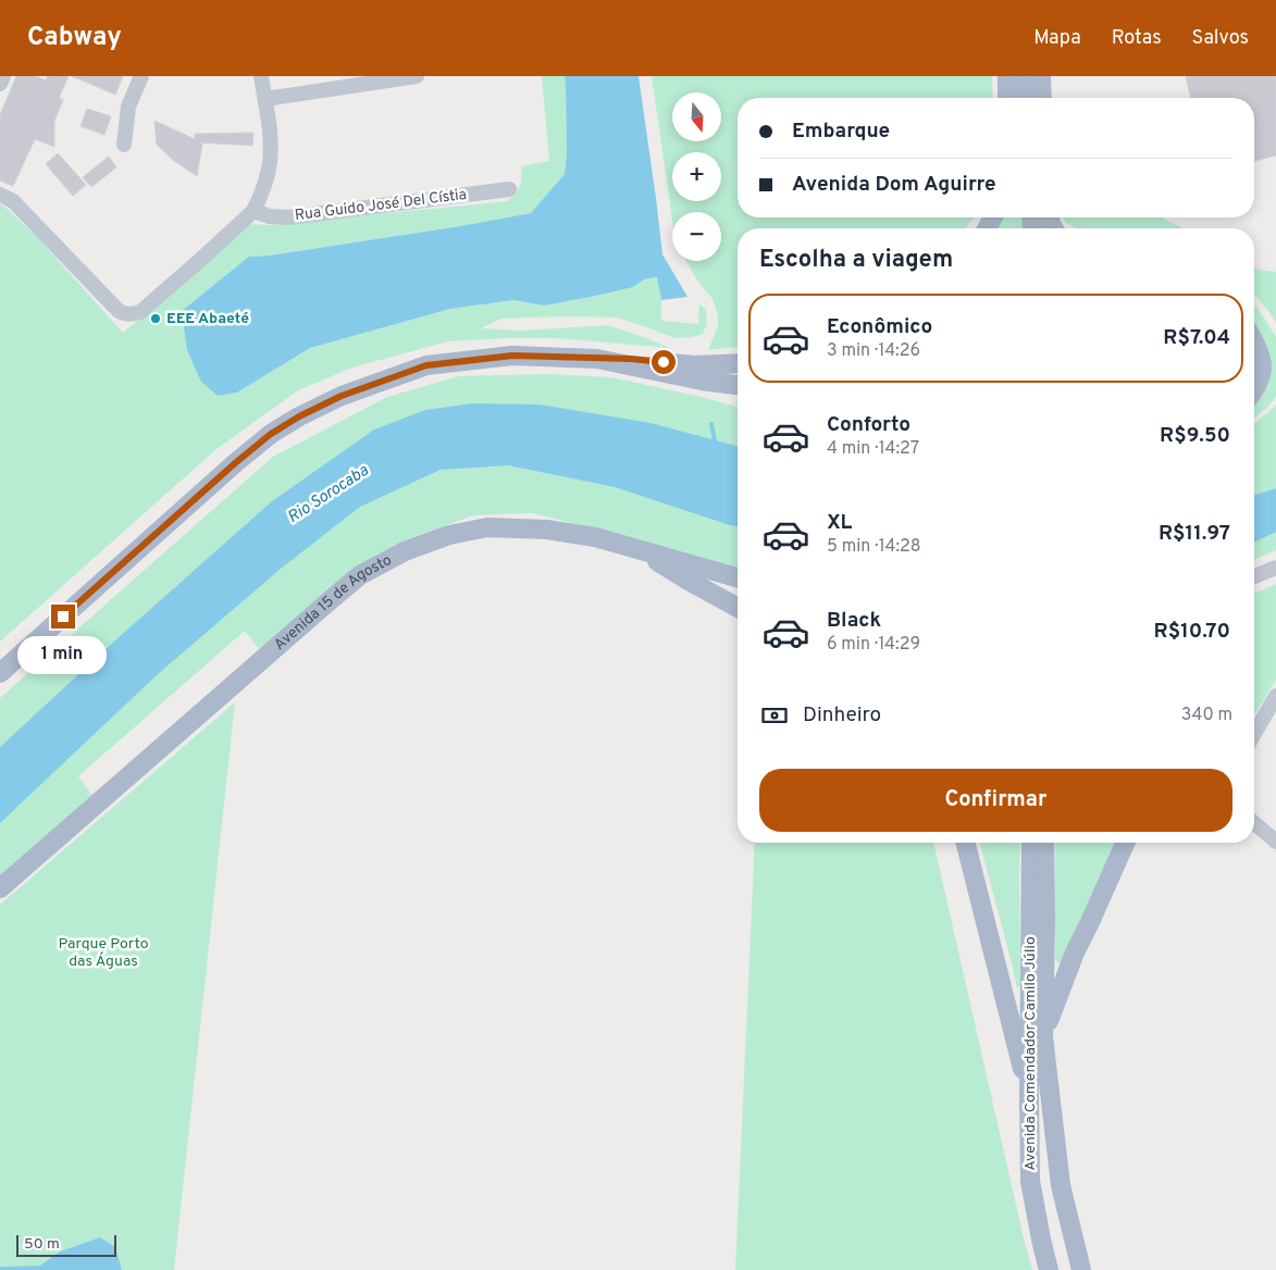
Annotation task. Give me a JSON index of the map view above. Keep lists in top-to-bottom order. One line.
{"streets":{"main road":["Avenida 15 de Agosto","Avenida Comendador Camilo Júlio"],"street":["Rua Guido José Del Cístia"]},"water":["Rio Sorocaba"],"parks":["Parque Porto das Águas"],"places":["EEE Abaeté"],"scale_bar":"50 m","north":"bottom","page":{"header":"Cabway","nav":["Mapa","Rotas","Salvos"],"map_buttons":["+","−"],"banner":["Embarque","Avenida Dom Aguirre"],"heading":"Escolha a viagem","list":[{"name":"Econômico","note":"3 min · 14:26","value":"R$7.04"},{"name":"Conforto","note":"4 min · 14:27","value":"R$9.50"},{"name":"XL","note":"5 min · 14:28","value":"R$11.97"},{"name":"Black","note":"6 min · 14:29","value":"R$10.70"}],"bubble":"1 min","pay":["Dinheiro","340 m"],"buttons":"Confirmar","scale":"50 m"}}
